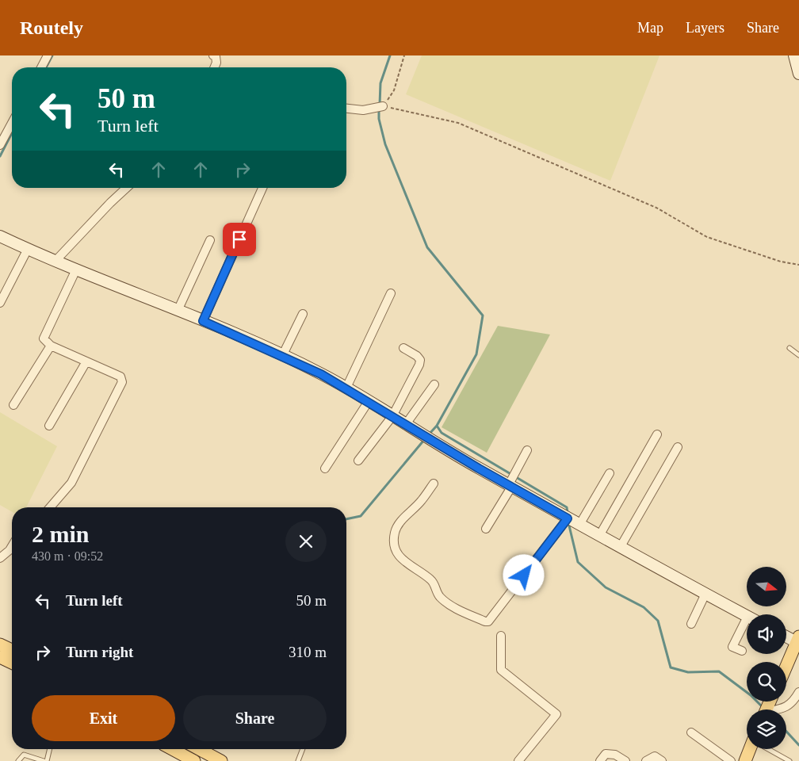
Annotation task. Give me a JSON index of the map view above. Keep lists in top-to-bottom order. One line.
{"north":"right","page":{"header":"Routely","nav":["Map","Layers","Share"],"turn":["50 m","Turn left"],"heading":["2 min","430 m · 09:52"],"list":[{"name":"Turn left","value":"50 m"},{"name":"Turn right","value":"310 m"}],"buttons":["Exit","Share"]}}
